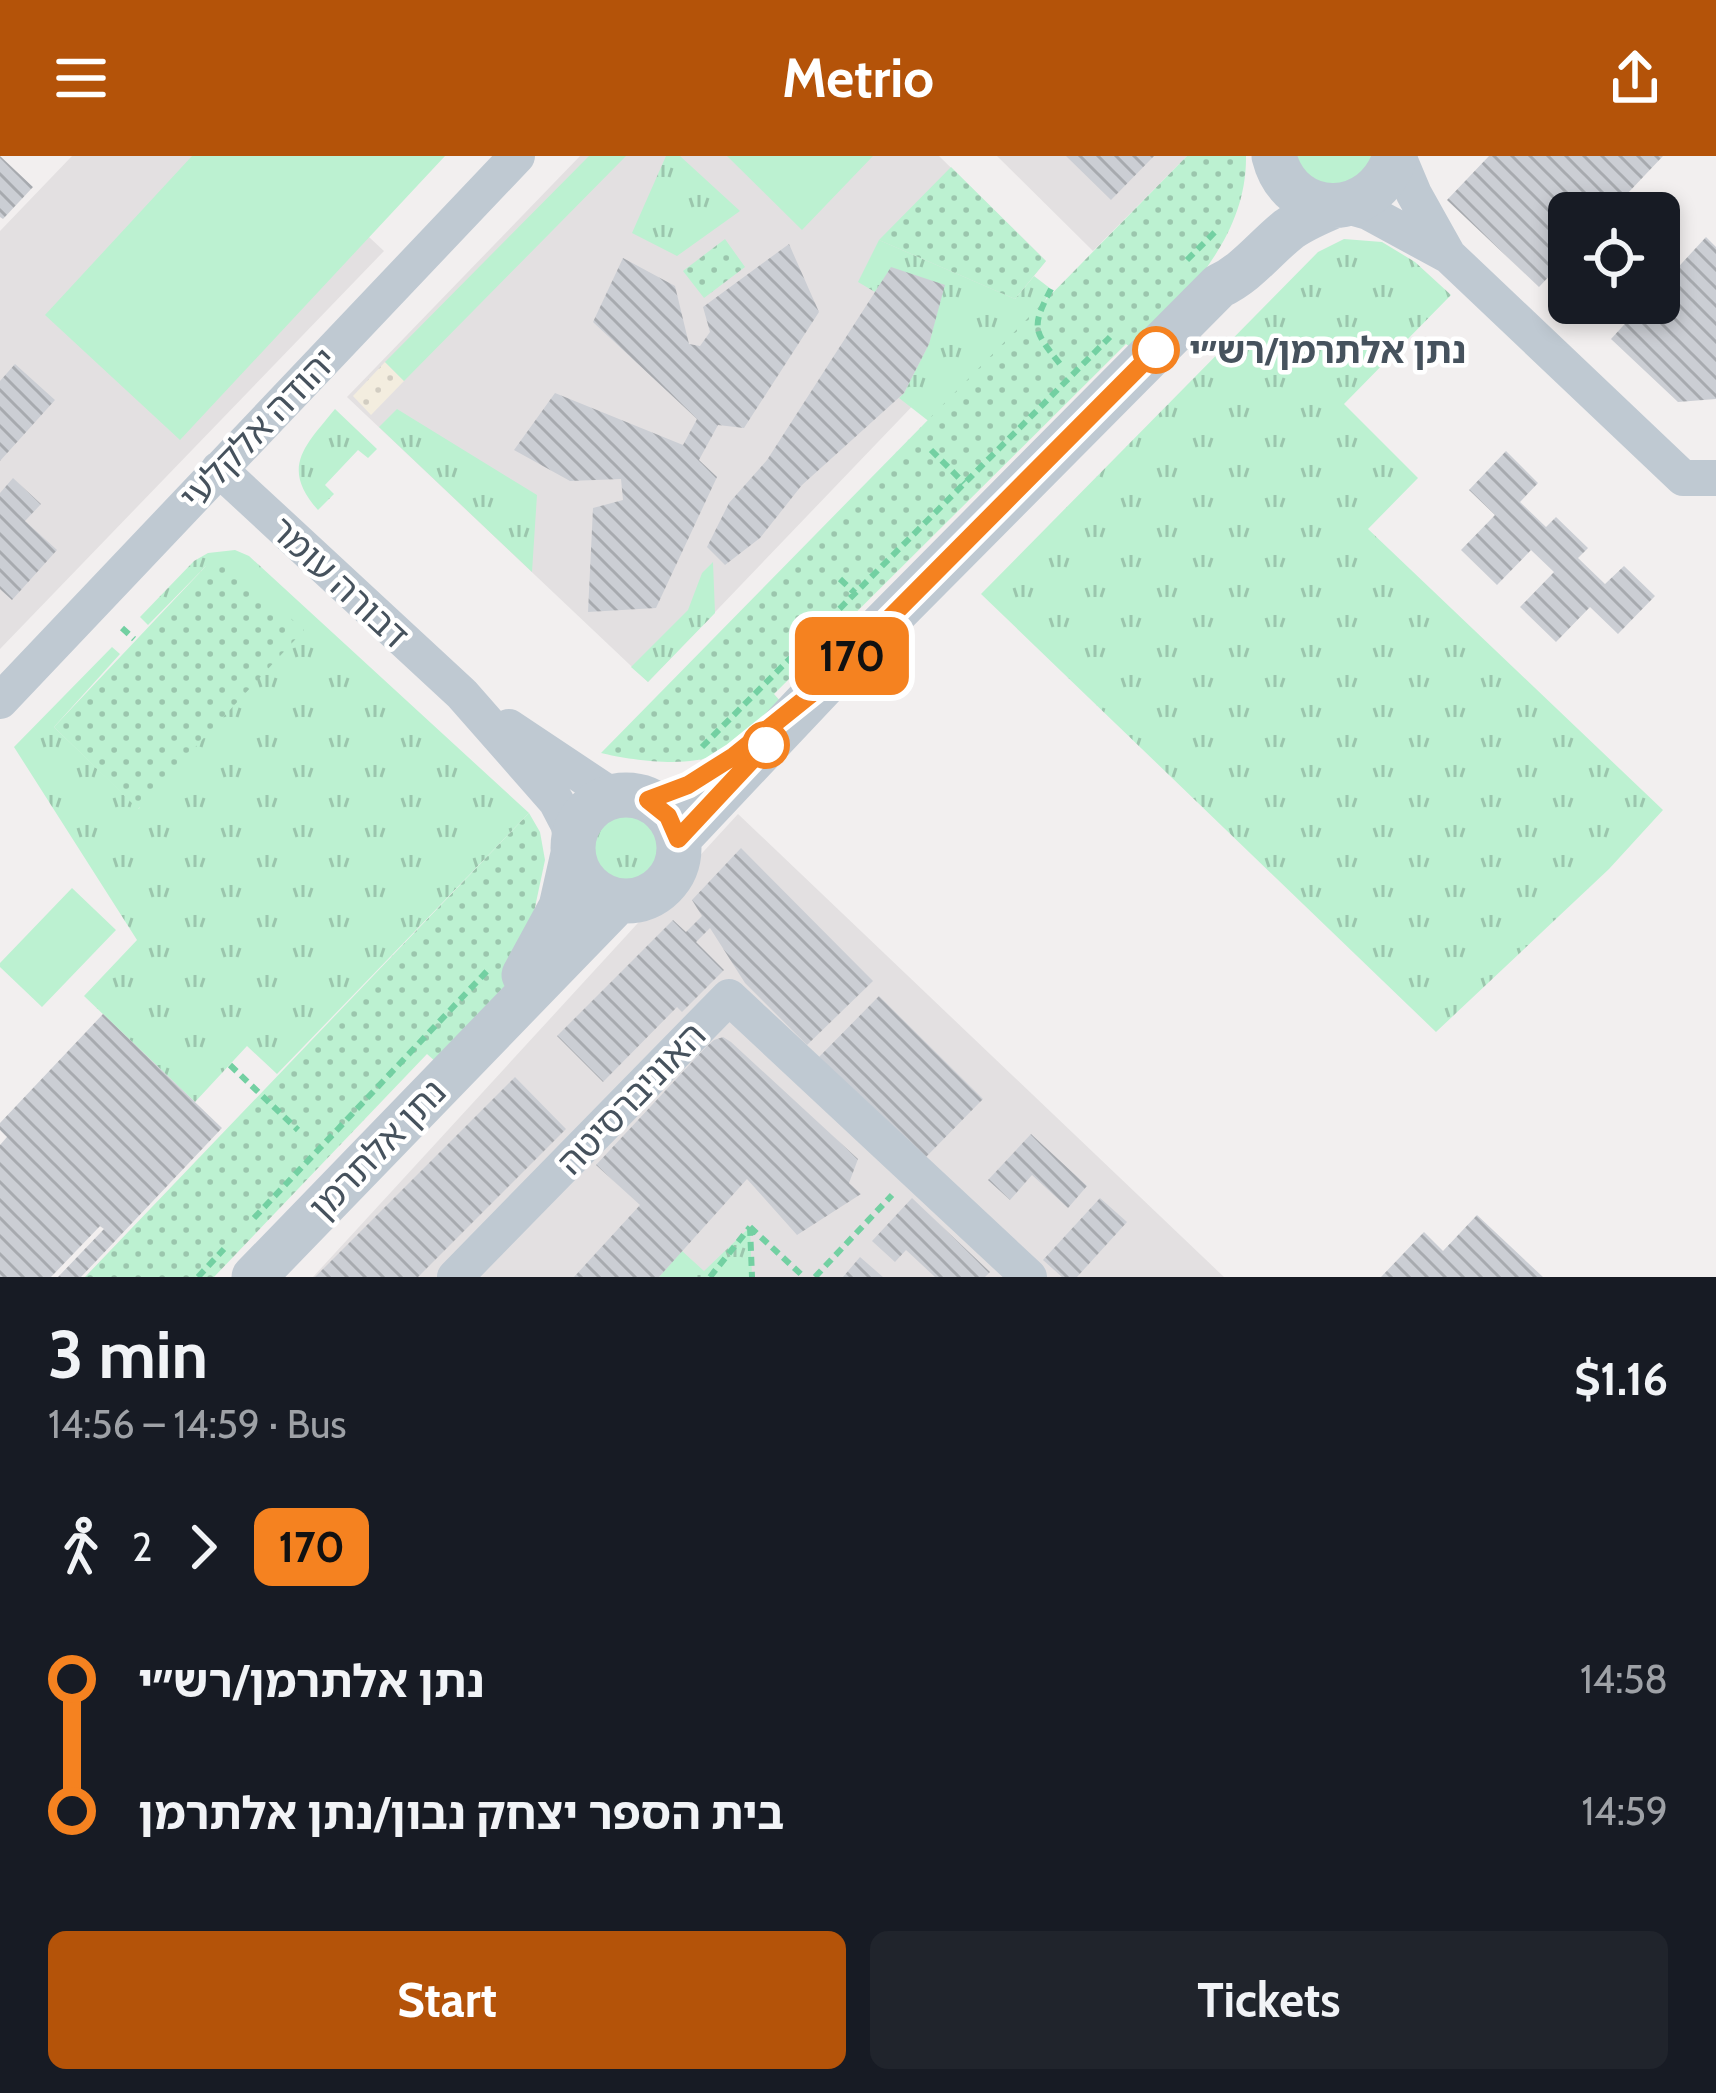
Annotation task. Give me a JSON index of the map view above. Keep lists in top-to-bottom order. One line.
{"streets":{"street":["יהודה אלקלעי","דבורה עומר","האוניברסיטה","נתן אלתרמן"]},"crossings":[["יהודה אלקלעי","דבורה עומר"],["דבורה עומר","נתן אלתרמן"]],"places":["נתן אלתרמן/רש״י"],"lines":["bus line 170"],"page":{"header":"Metrio","on_map":"170","heading":["3 min","14:56 – 14:59 · Bus","$1.16"],"legs":["2","170"],"list":[{"name":"נתן אלתרמן/רש״י","value":"14:58"},{"name":"בית הספר יצחק נבון/נתן אלתרמן","value":"14:59"}],"buttons":["Start","Tickets"]}}
